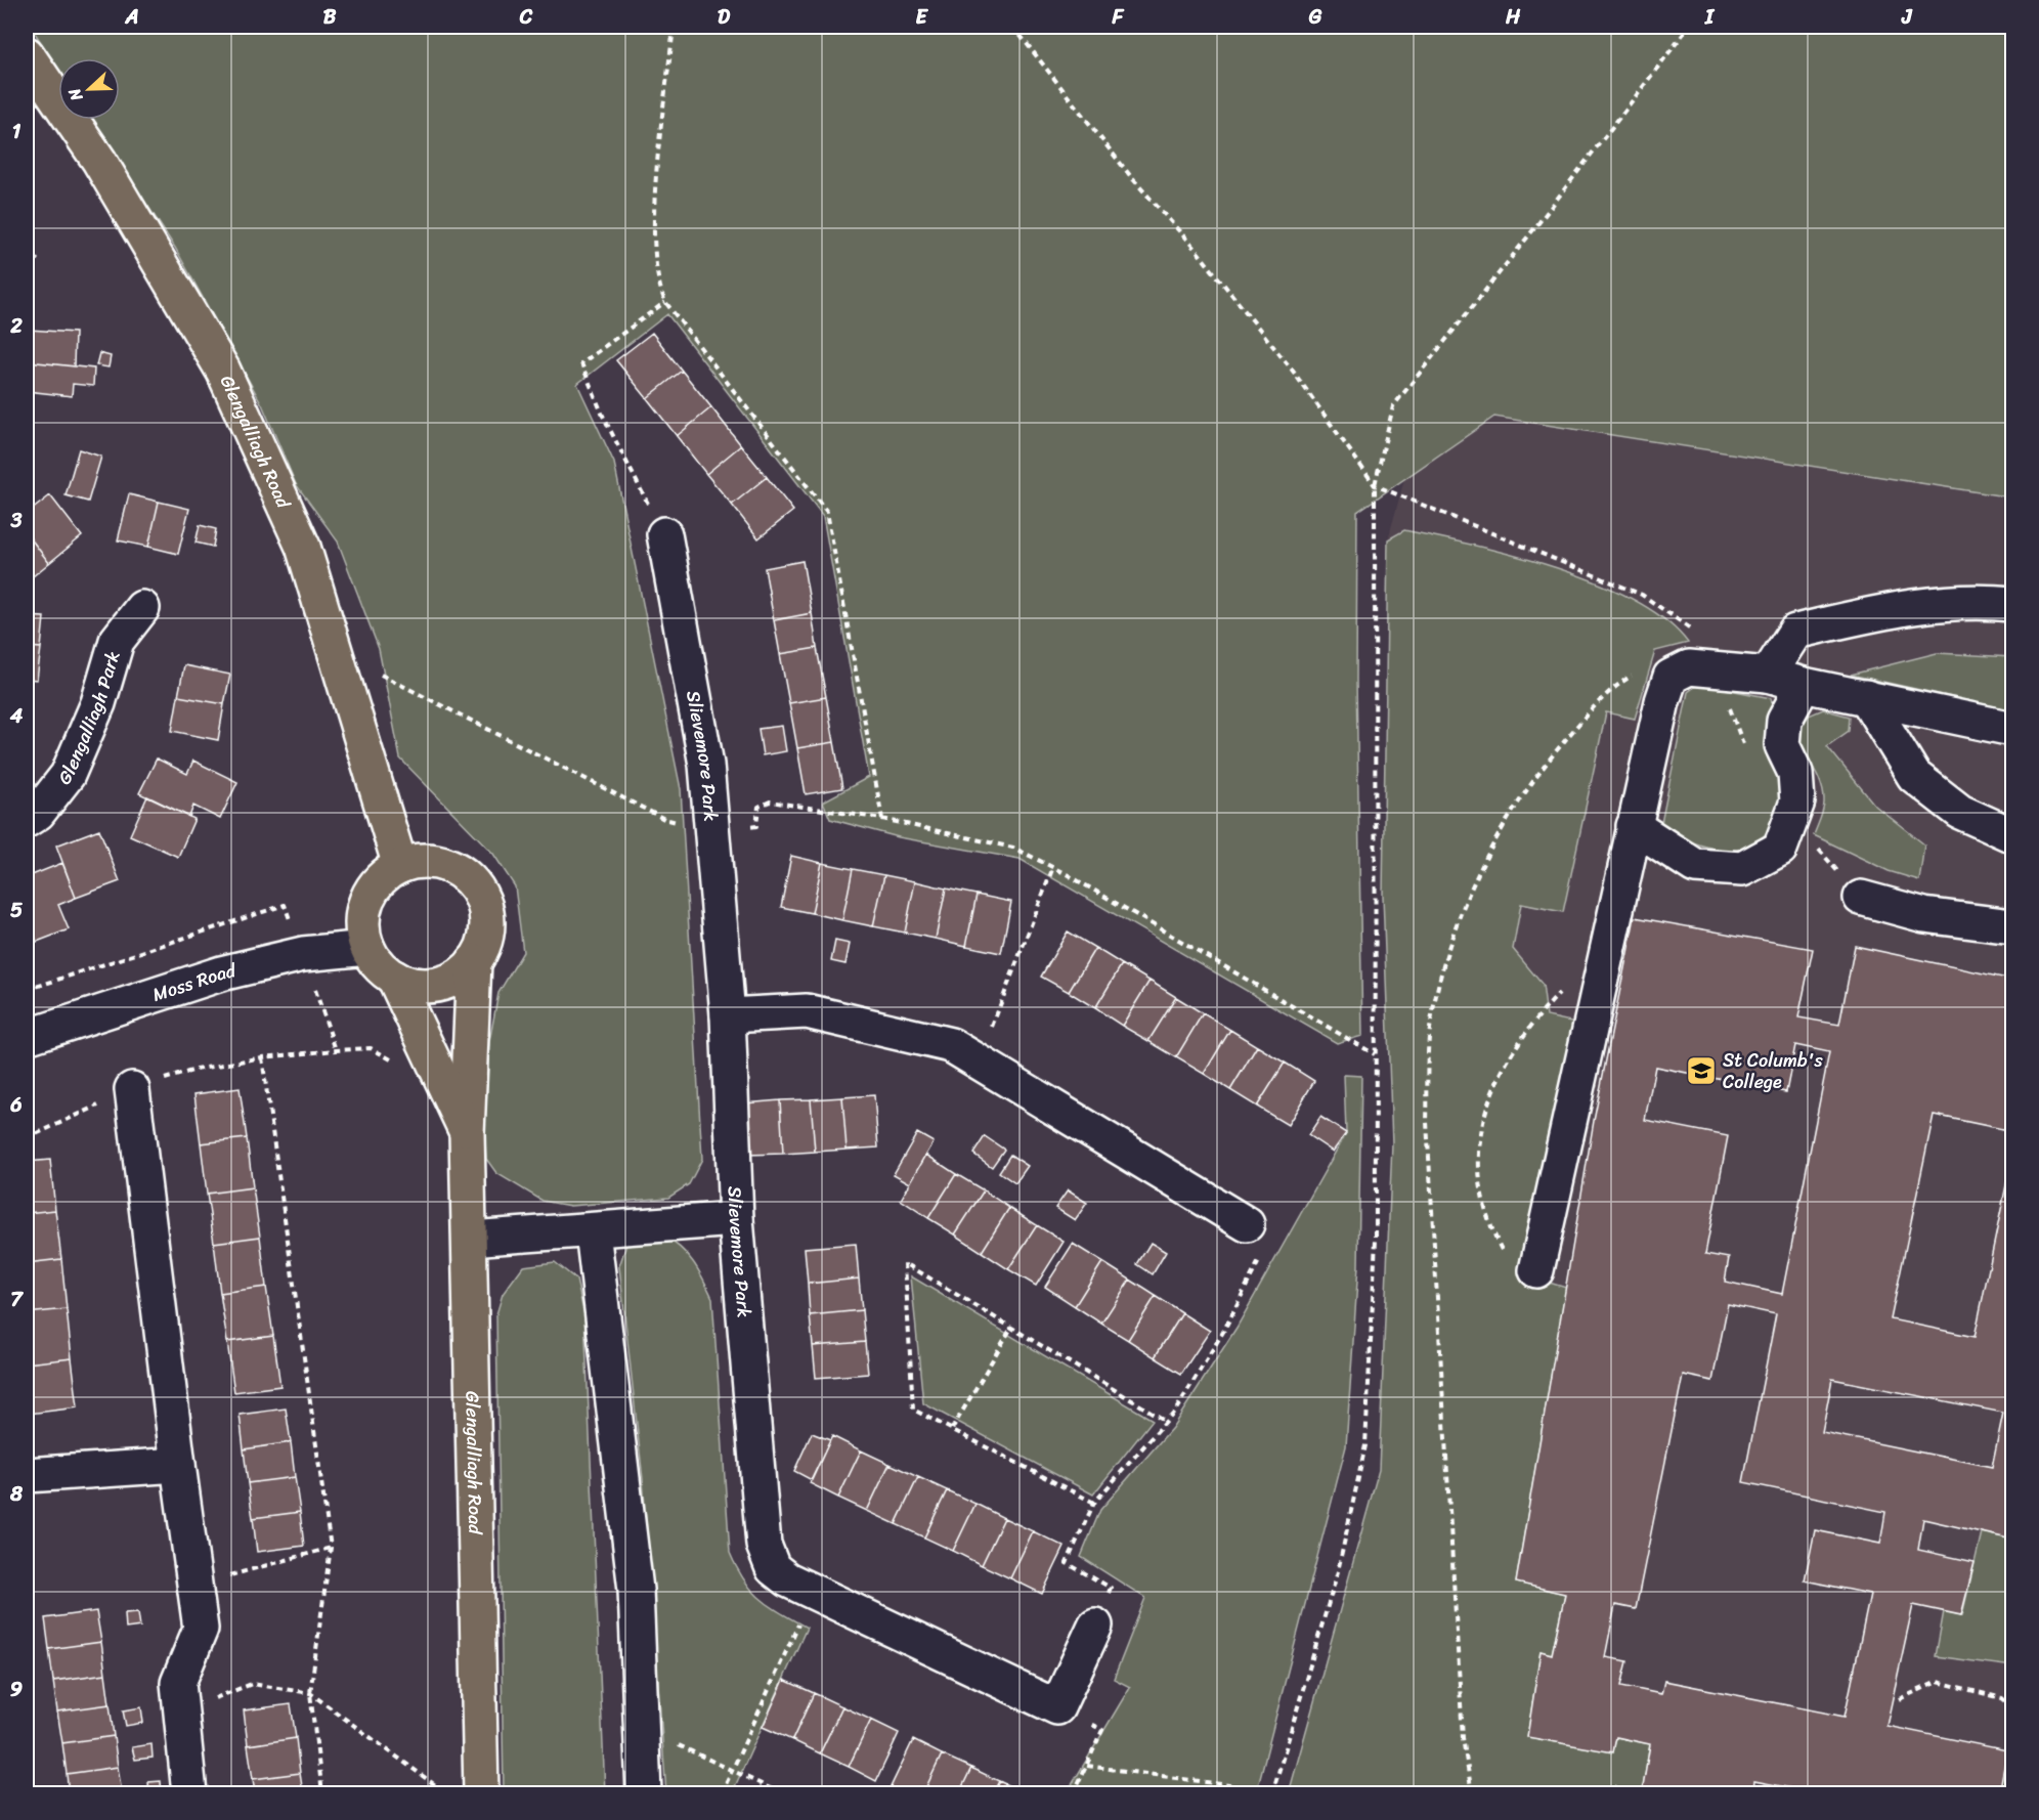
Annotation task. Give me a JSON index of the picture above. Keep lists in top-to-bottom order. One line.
{"streets":{"main road":["Glengalliagh Road"],"street":["Glengalliagh Park","Slievemore Park","Moss Road"]},"crossings":[["Glengalliagh Road","Moss Road"]],"places":{"school or university":["St Columb's College"]},"north":"left","grid":{"columns":["A","B","C","D","E","F","G","H","I","J"],"rows":["1","2","3","4","5","6","7","8","9"]}}
